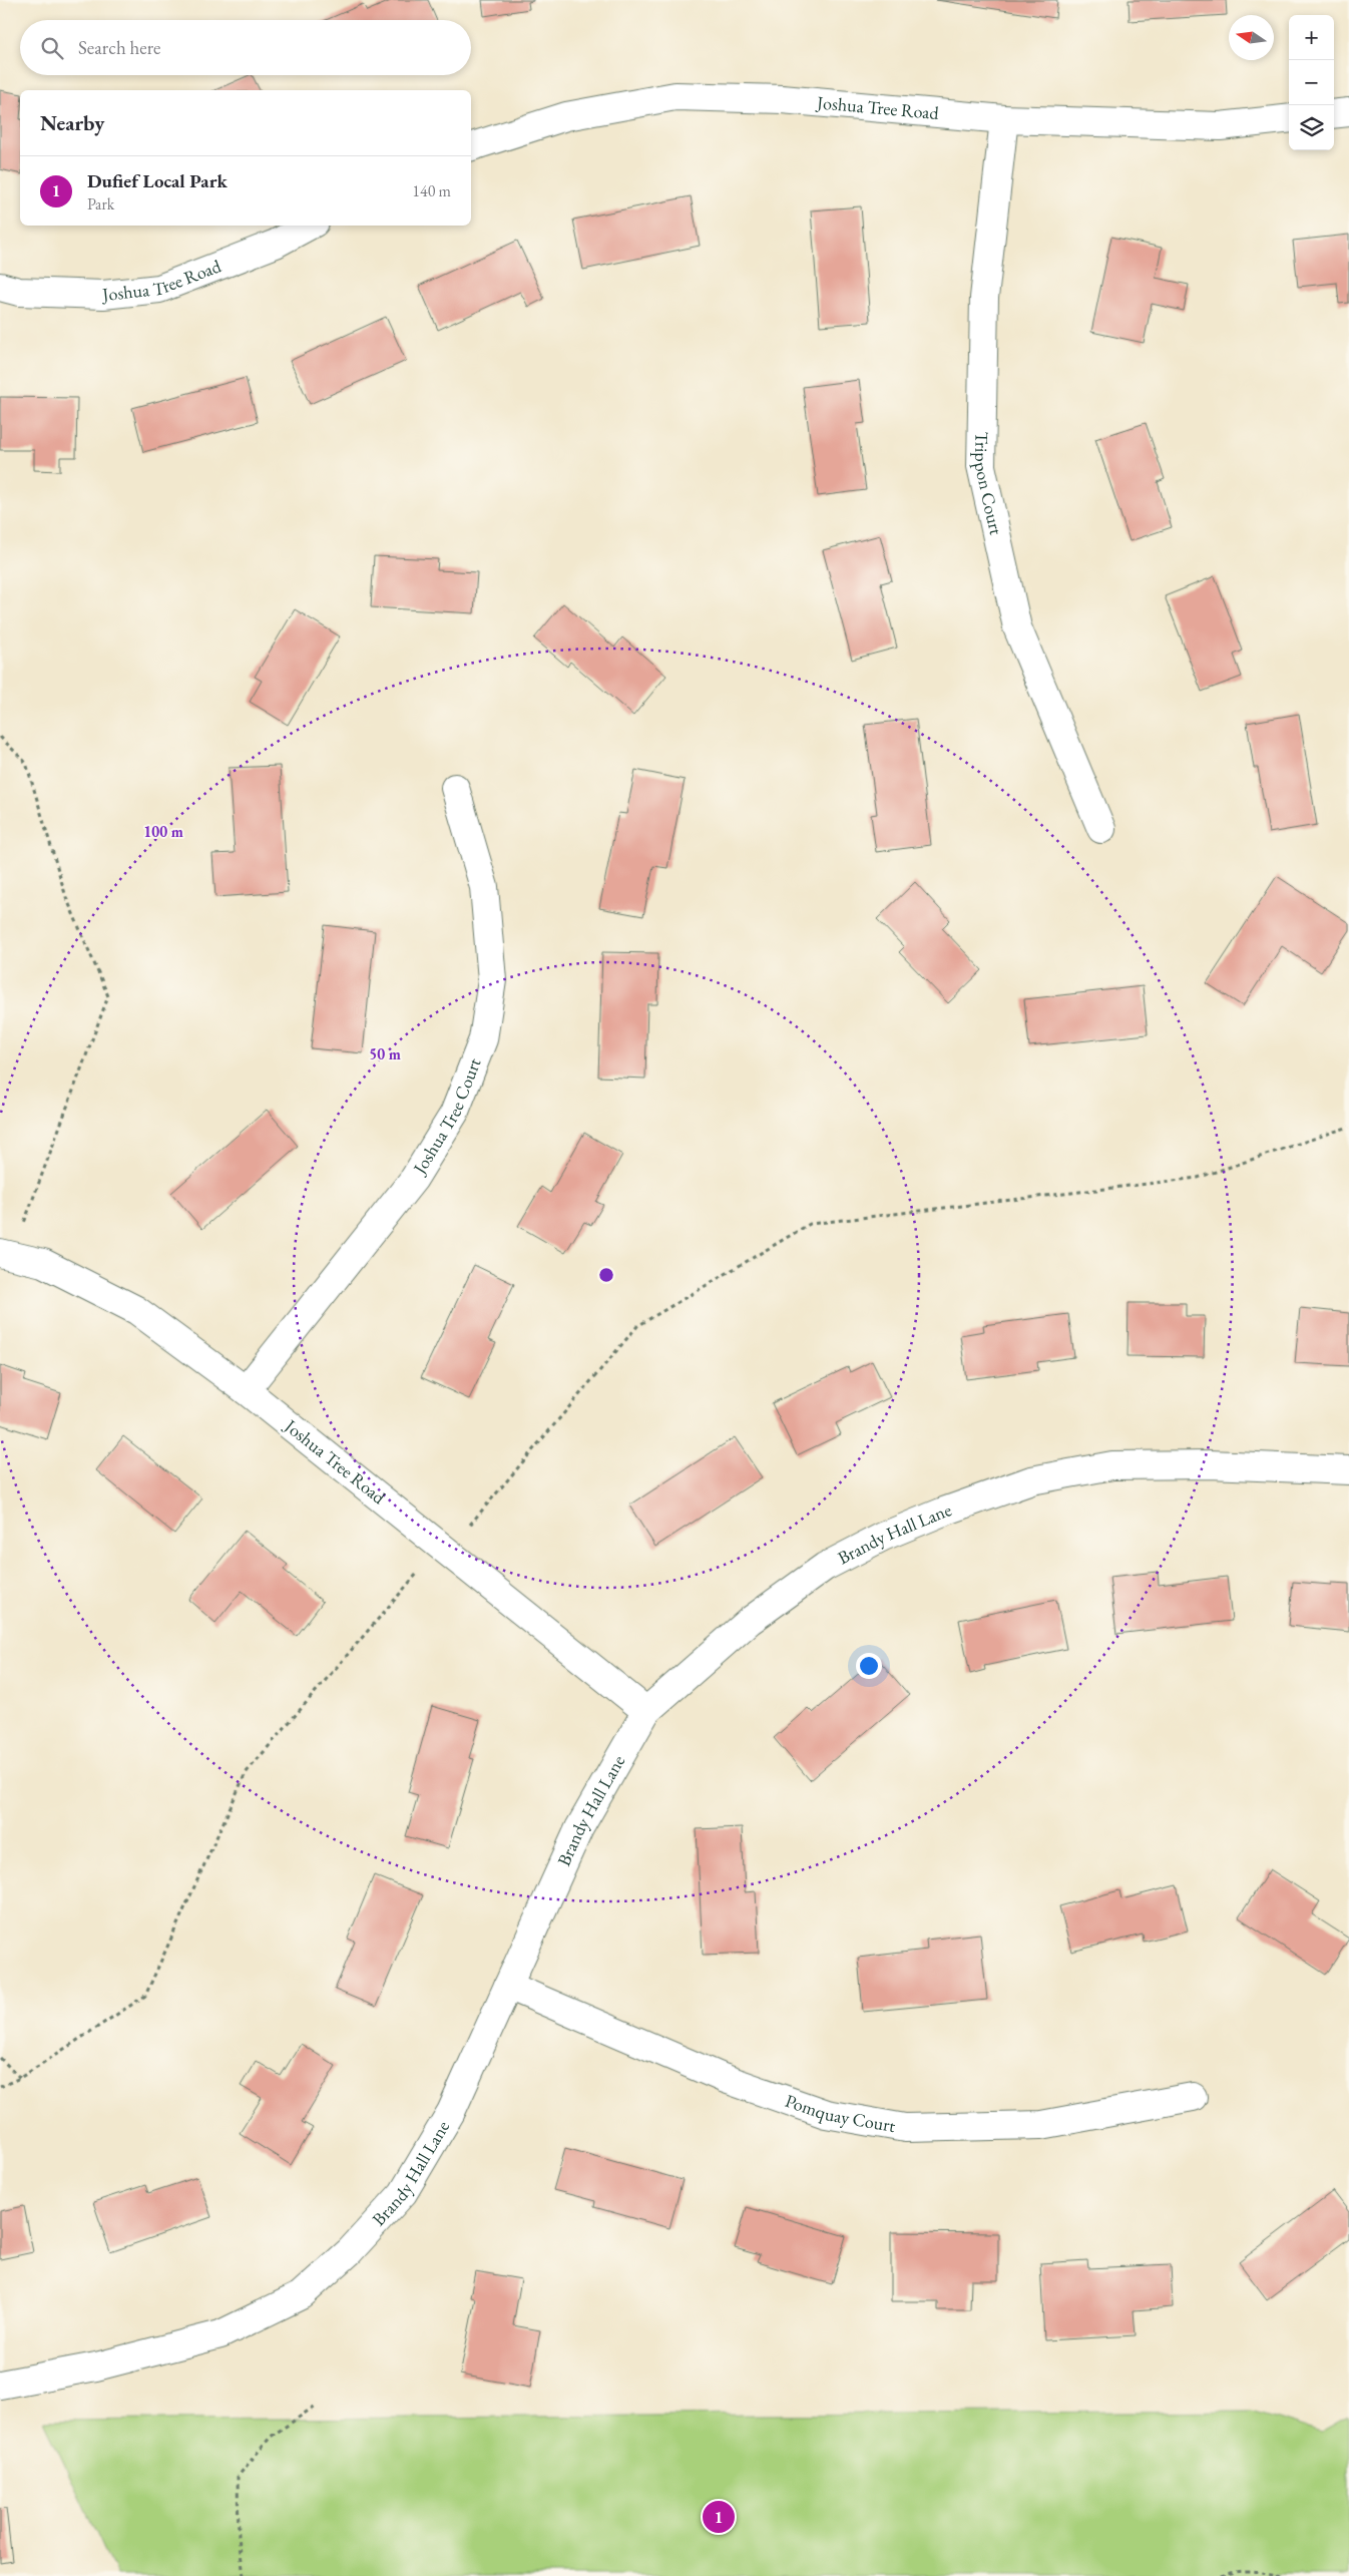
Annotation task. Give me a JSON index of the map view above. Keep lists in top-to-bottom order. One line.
{"streets":{"street":["Joshua Tree Road","Trippon Court","Joshua Tree Court","Brandy Hall Lane","Pomquay Court"]},"crossings":[["Joshua Tree Road","Trippon Court"],["Joshua Tree Road","Joshua Tree Court"],["Joshua Tree Road","Brandy Hall Lane"],["Brandy Hall Lane","Pomquay Court"]],"north":"left","page":{"map_buttons":["+","−"],"search":"Search here","heading":"Nearby","list":[{"mark":"1","name":"Dufief Local Park","note":"Park","value":"140 m"}],"pins":"1"},"rings":["100 m","50 m"]}
